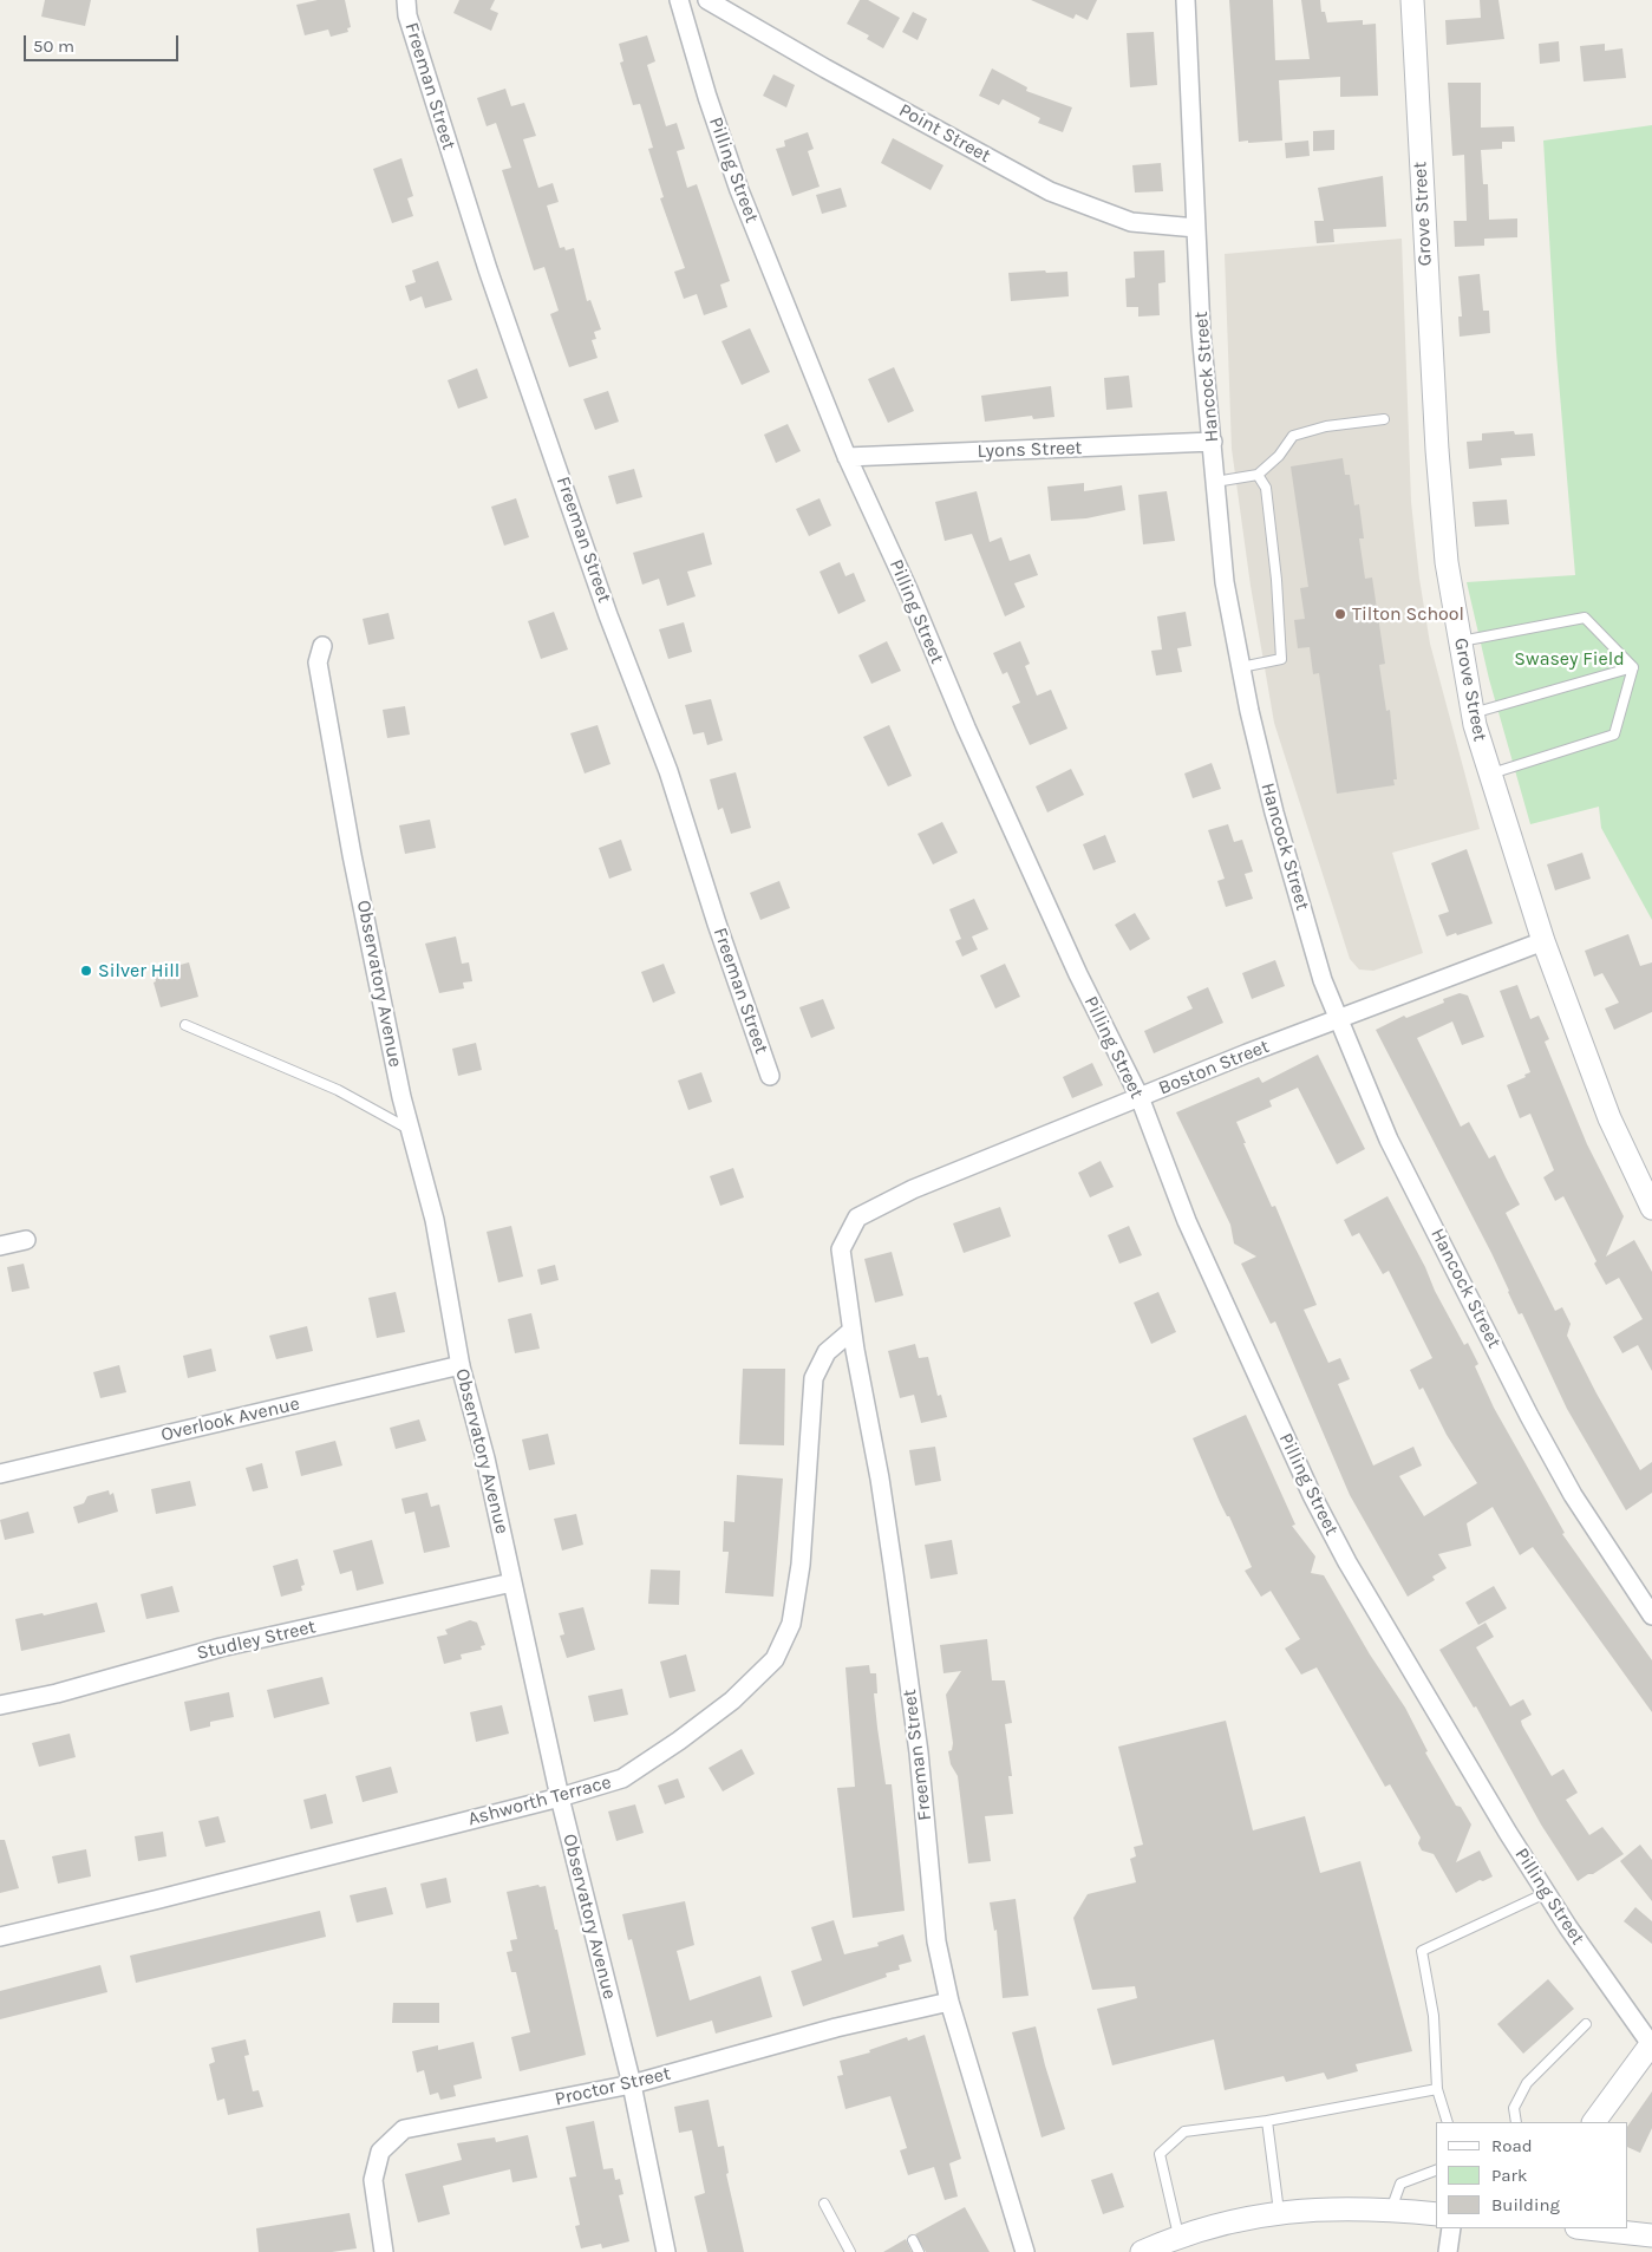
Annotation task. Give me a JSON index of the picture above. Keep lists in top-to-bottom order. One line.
{"streets":{"street":["Freeman Street","Point Street","Pilling Street","Grove Street","Hancock Street","Lyons Street","Observatory Avenue","Boston Street","Overlook Avenue","Studley Street","Ashworth Terrace","Proctor Street"]},"crossings":[["Freeman Street","Boston Street"],["Freeman Street","Ashworth Terrace"],["Freeman Street","Proctor Street"],["Point Street","Hancock Street"],["Pilling Street","Lyons Street"],["Pilling Street","Boston Street"],["Grove Street","Boston Street"],["Hancock Street","Lyons Street"],["Hancock Street","Boston Street"],["Observatory Avenue","Overlook Avenue"],["Observatory Avenue","Studley Street"],["Observatory Avenue","Ashworth Terrace"],["Observatory Avenue","Proctor Street"]],"parks":["Swasey Field"],"places":["Tilton School","Silver Hill"],"legend":["Road","Park","Building"],"scale_bar":"50 m"}
